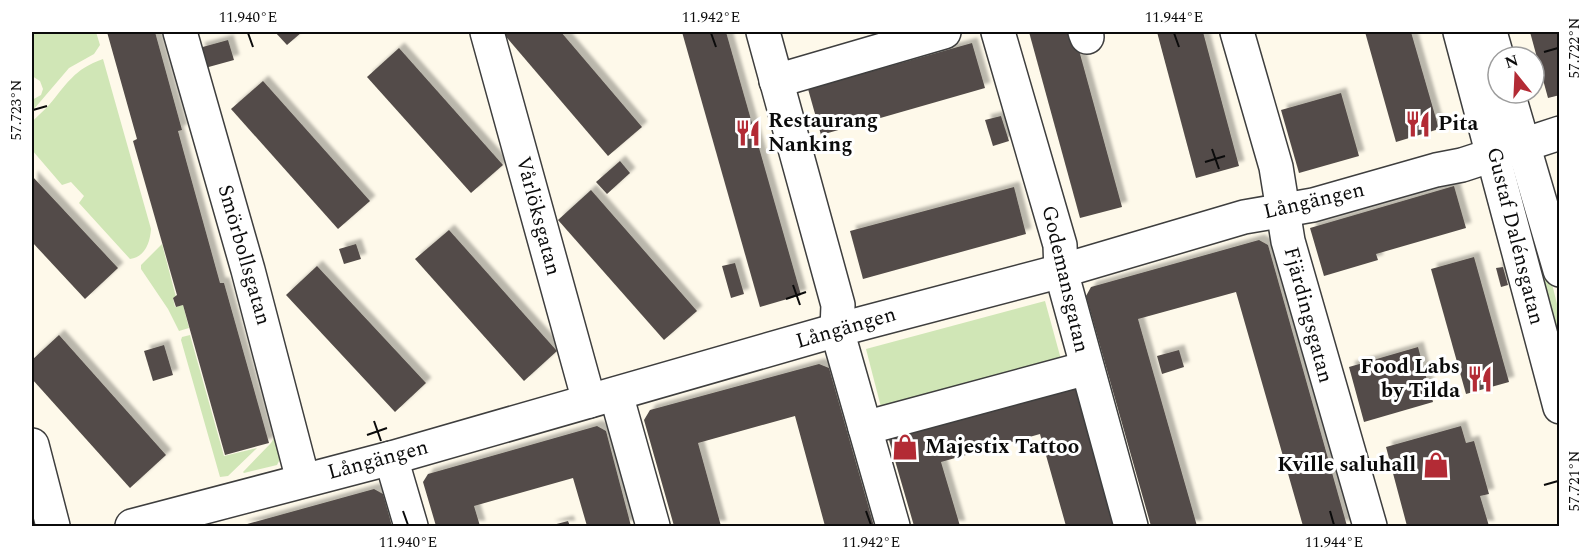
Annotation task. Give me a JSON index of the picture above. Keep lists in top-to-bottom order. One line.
{"streets":{"street":["Långängen","Vårlöksgatan","Gustaf Dalénsgatan","Smörbollsgatan","Godemansgatan","Fjärdingsgatan"]},"crossings":[["Långängen","Vårlöksgatan"],["Långängen","Gustaf Dalénsgatan"],["Långängen","Smörbollsgatan"],["Långängen","Godemansgatan"],["Långängen","Fjärdingsgatan"]],"places":{"restaurant":["Pita","Restaurang Nanking","Food Labs by Tilda"],"shop":["Majestix Tattoo","Kville saluhall"]},"north":"top","coordinates":["11.940°E","11.942°E","11.944°E","57.722°N","57.723°N","57.721°N"]}
